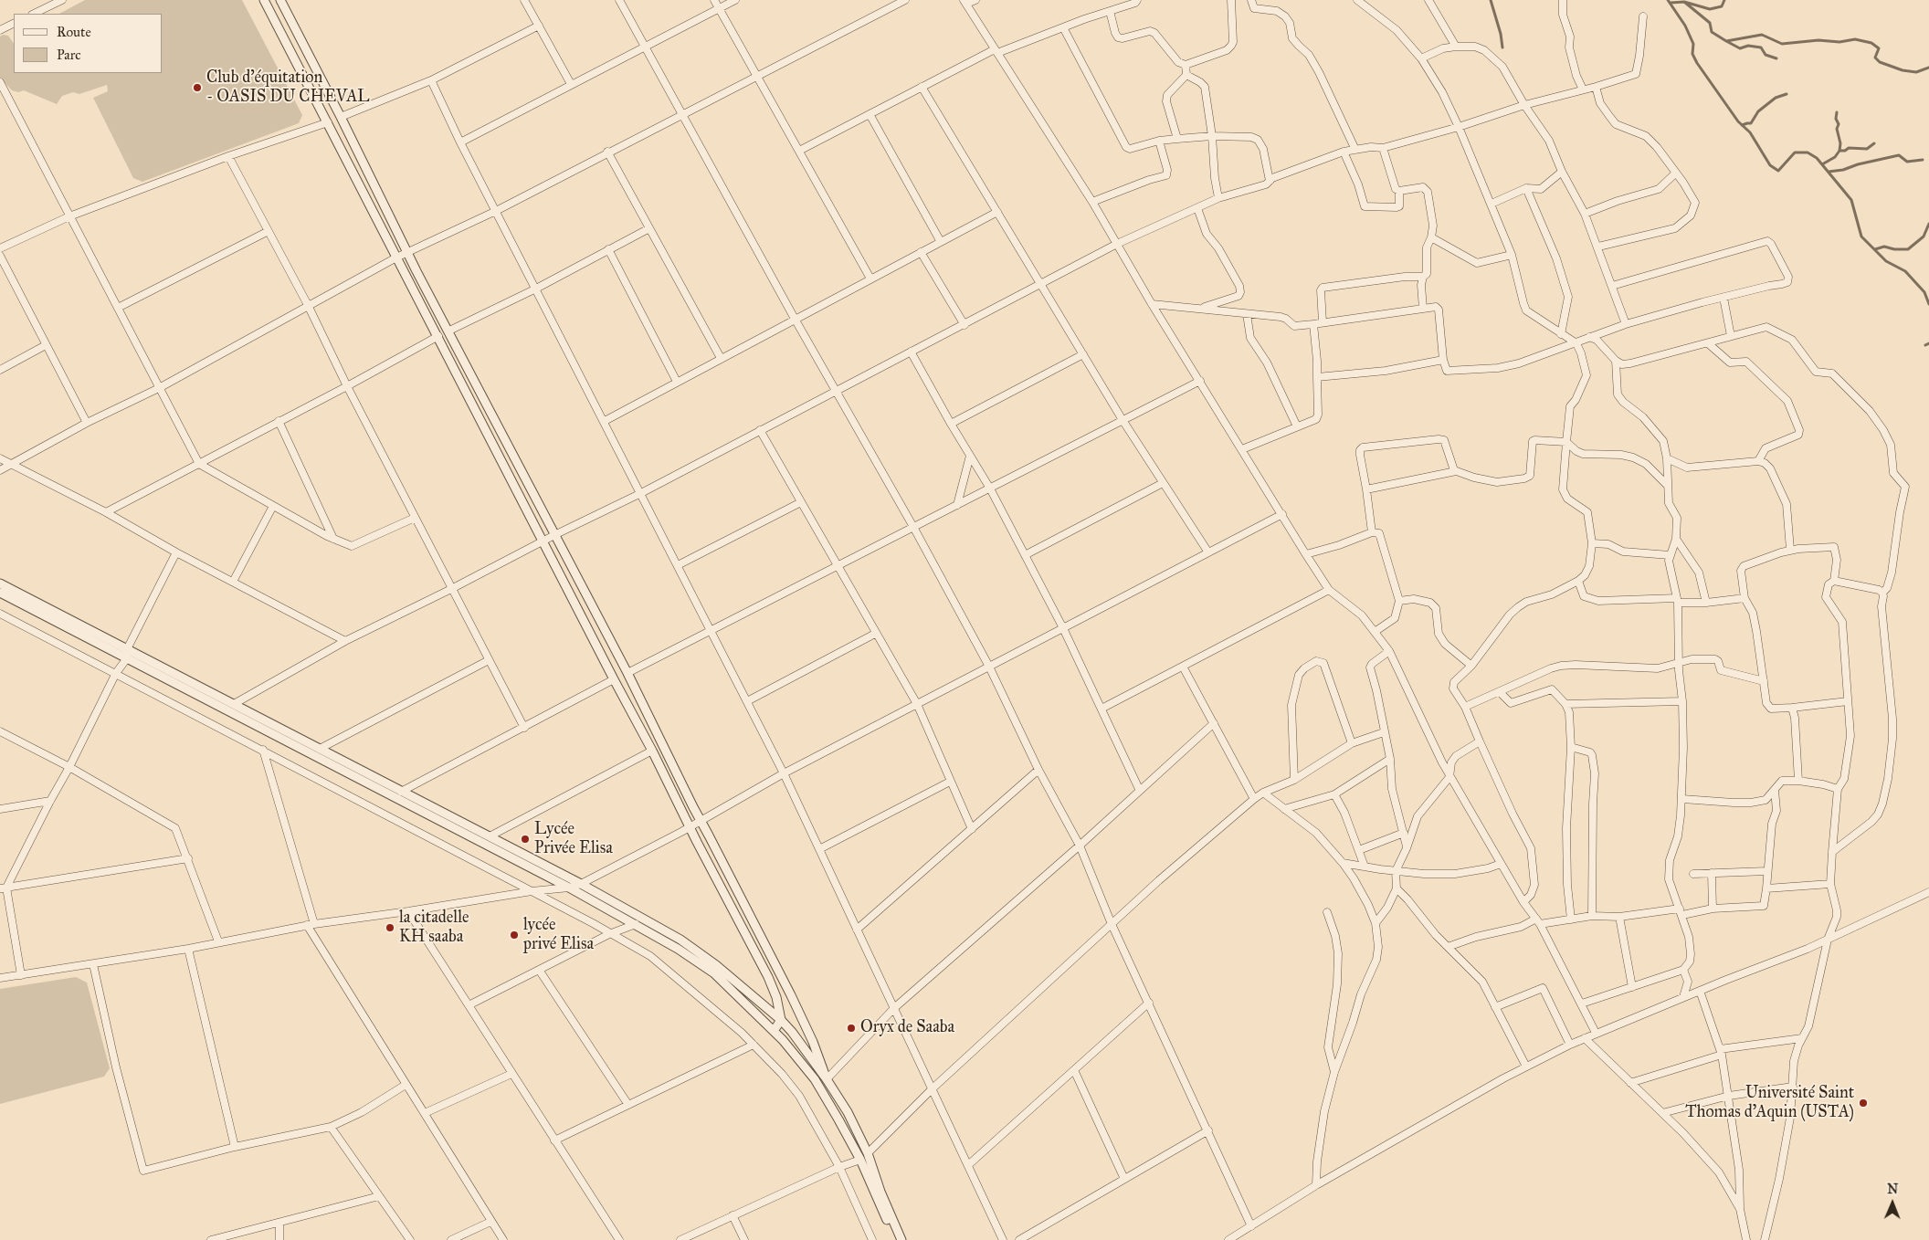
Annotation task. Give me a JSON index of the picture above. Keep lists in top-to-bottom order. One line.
{"places":["Club d'équitation - OASIS DU CHEVAL","Lycée Privée Elisa","la citadelle KH saaba","lycée privé Elisa","Oryx de Saaba","Université Saint Thomas d’Aquin (USTA)"],"legend":["Route","Parc"],"north":"top"}
